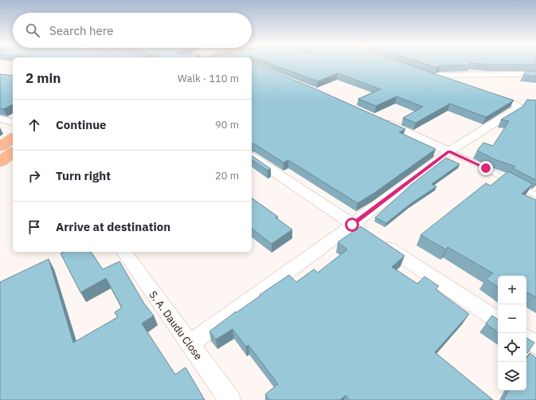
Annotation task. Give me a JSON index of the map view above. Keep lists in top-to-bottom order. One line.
{"streets":{"street":["S. A. Daudu Close"]},"page":{"search":"Search here","heading":["2 min","Walk · 110 m"],"list":[["Continue","90 m"],["Turn right","20 m"],"Arrive at destination"],"map_buttons":["+","−"]}}
